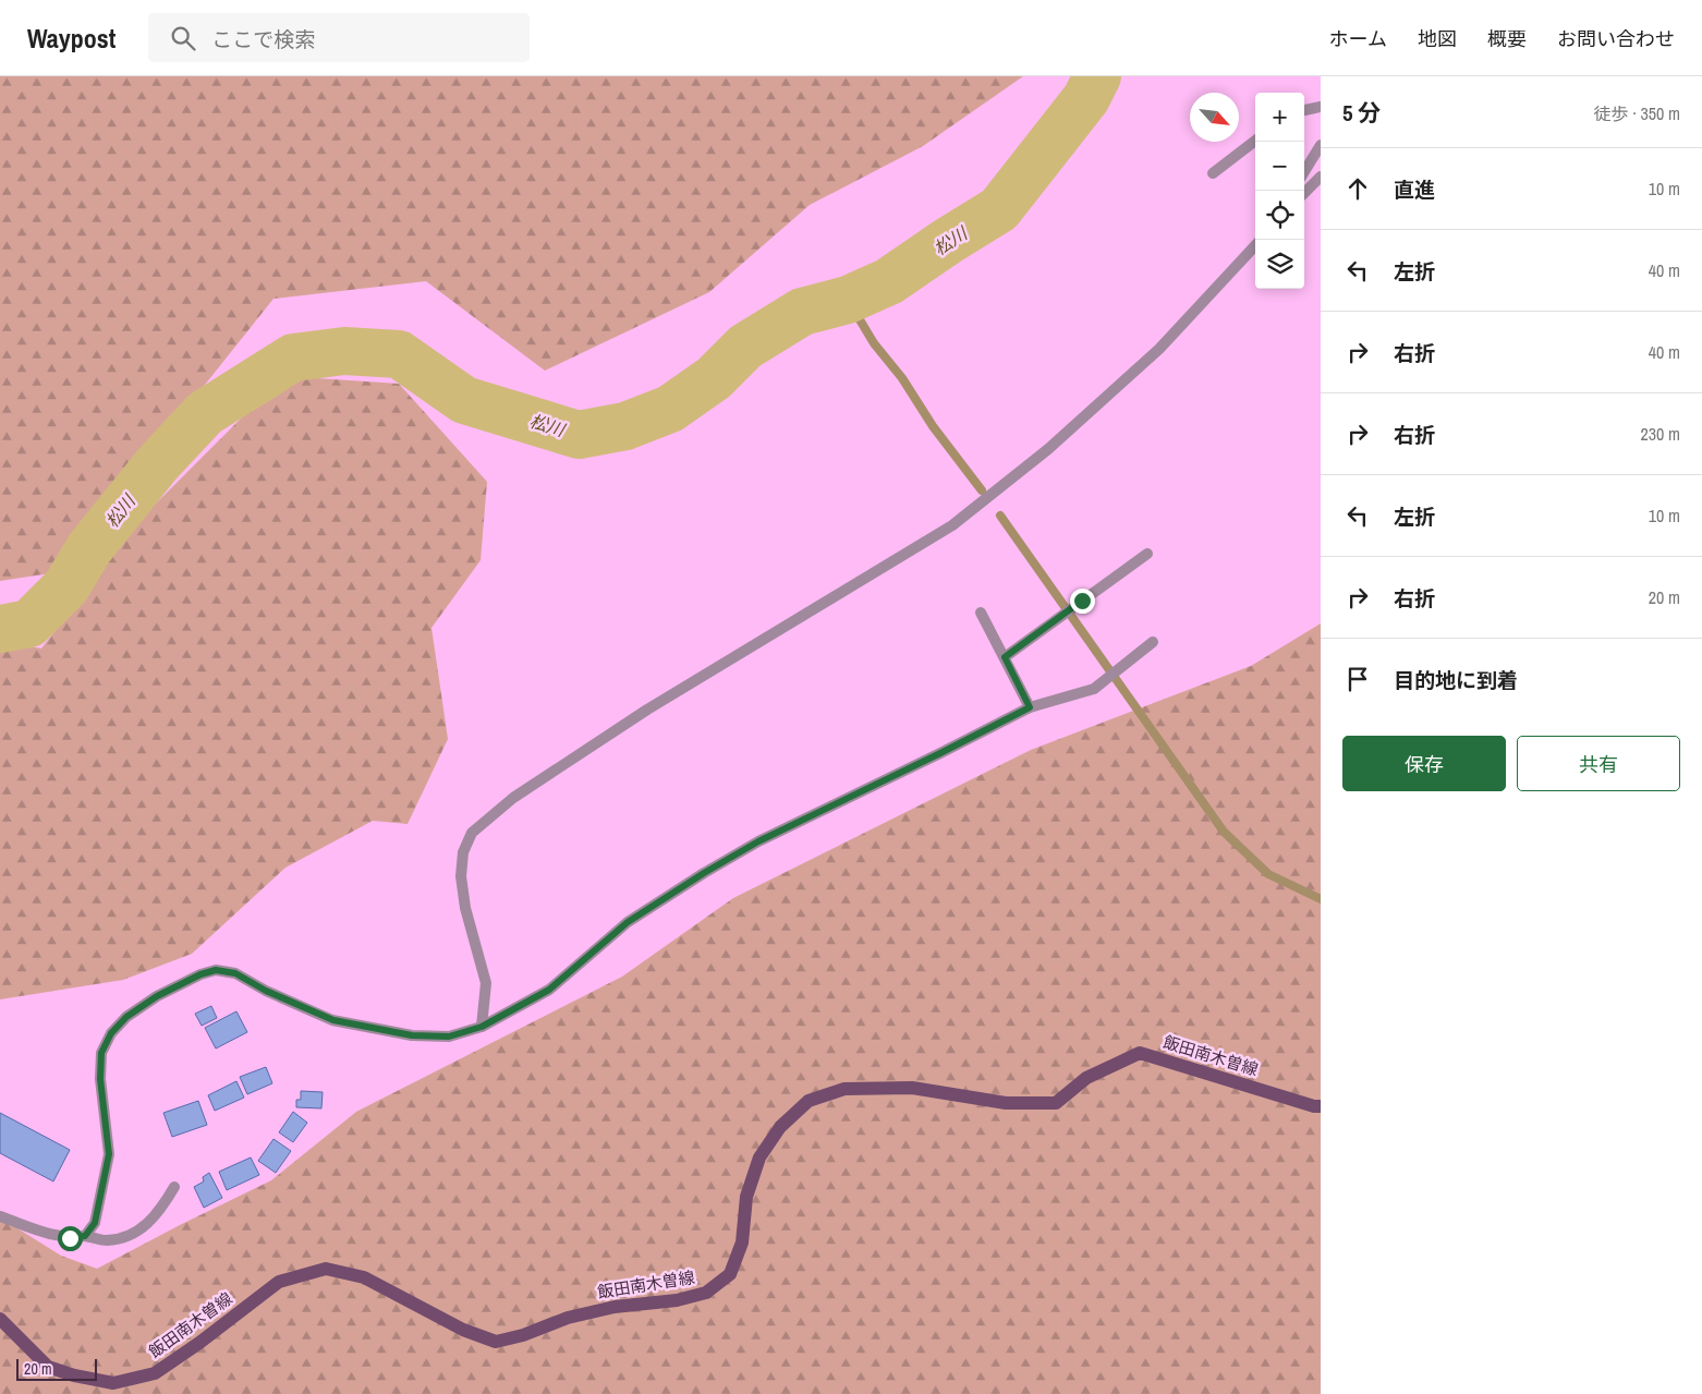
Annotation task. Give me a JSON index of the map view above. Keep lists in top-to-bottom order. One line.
{"streets":{"main road":["飯田南木曽線"]},"water":["松川"],"scale_bar":"20 m","north":"bottom right","page":{"header":"Waypost","search":"ここで検索","nav":["ホーム","地図","概要","お問い合わせ"],"heading":["5 分","徒歩 · 350 m"],"map_buttons":["+","−"],"list":[["直進","10 m"],["左折","40 m"],["右折","40 m"],["右折","230 m"],["左折","10 m"],["右折","20 m"],"目的地に到着"],"buttons":["保存","共有"],"scale":"20 m"}}
